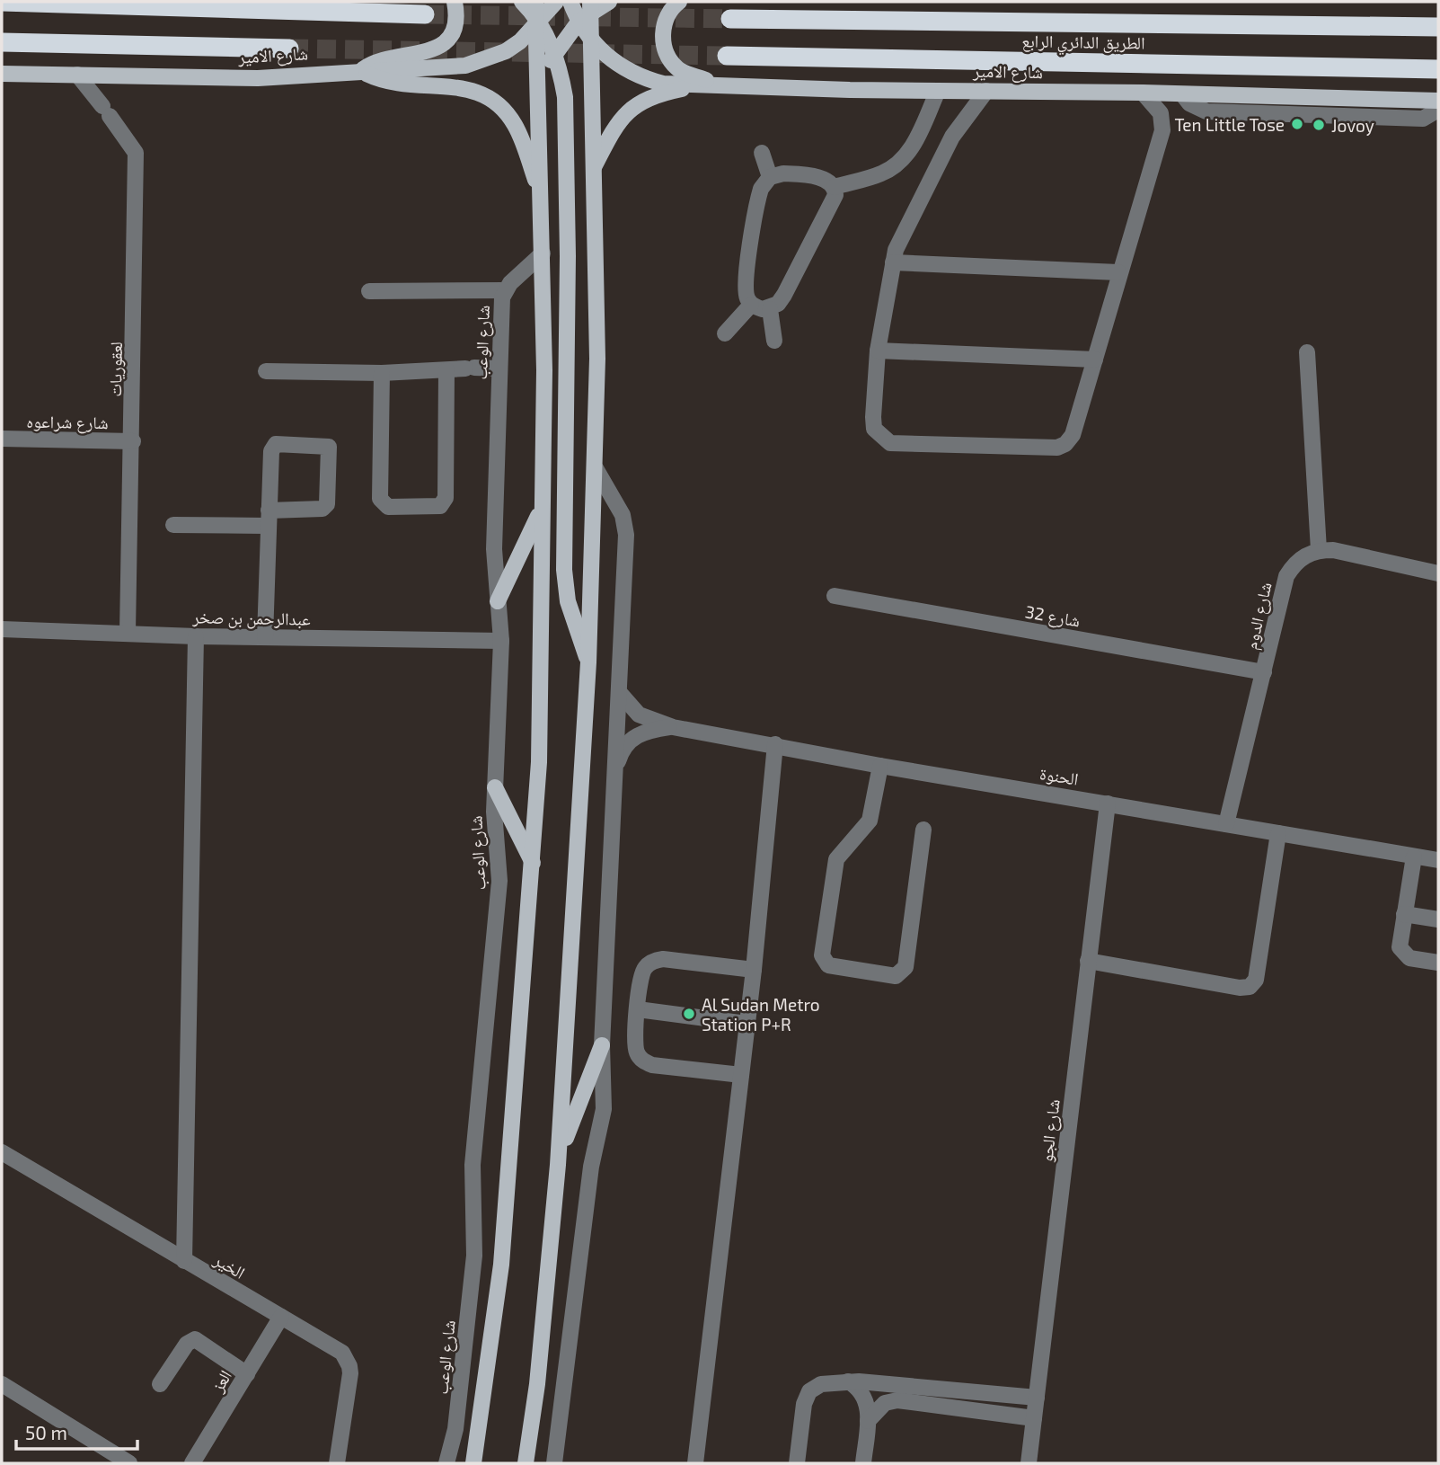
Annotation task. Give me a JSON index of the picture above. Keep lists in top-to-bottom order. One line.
{"streets":{"highway":["الطريق الدائري الرابع","شارع الامير"],"street":["شارع الوعب","لعقوريات","شارع شراعوه","شارع 32","شارع الدوم","عبدالرحمن بن صخر","الحنوة","شارع الجو","الخير","العز"]},"crossings":[["شارع الامير","لعقوريات"],["شارع الوعب","عبدالرحمن بن صخر"],["لعقوريات","شارع شراعوه"],["لعقوريات","عبدالرحمن بن صخر"],["شارع 32","شارع الدوم"],["شارع الدوم","الحنوة"],["الحنوة","شارع الجو"],["الخير","العز"]],"places":["Ten Little Tose","Jovoy","Al Sudan Metro Station P+R"],"scale_bar":"50 m"}
